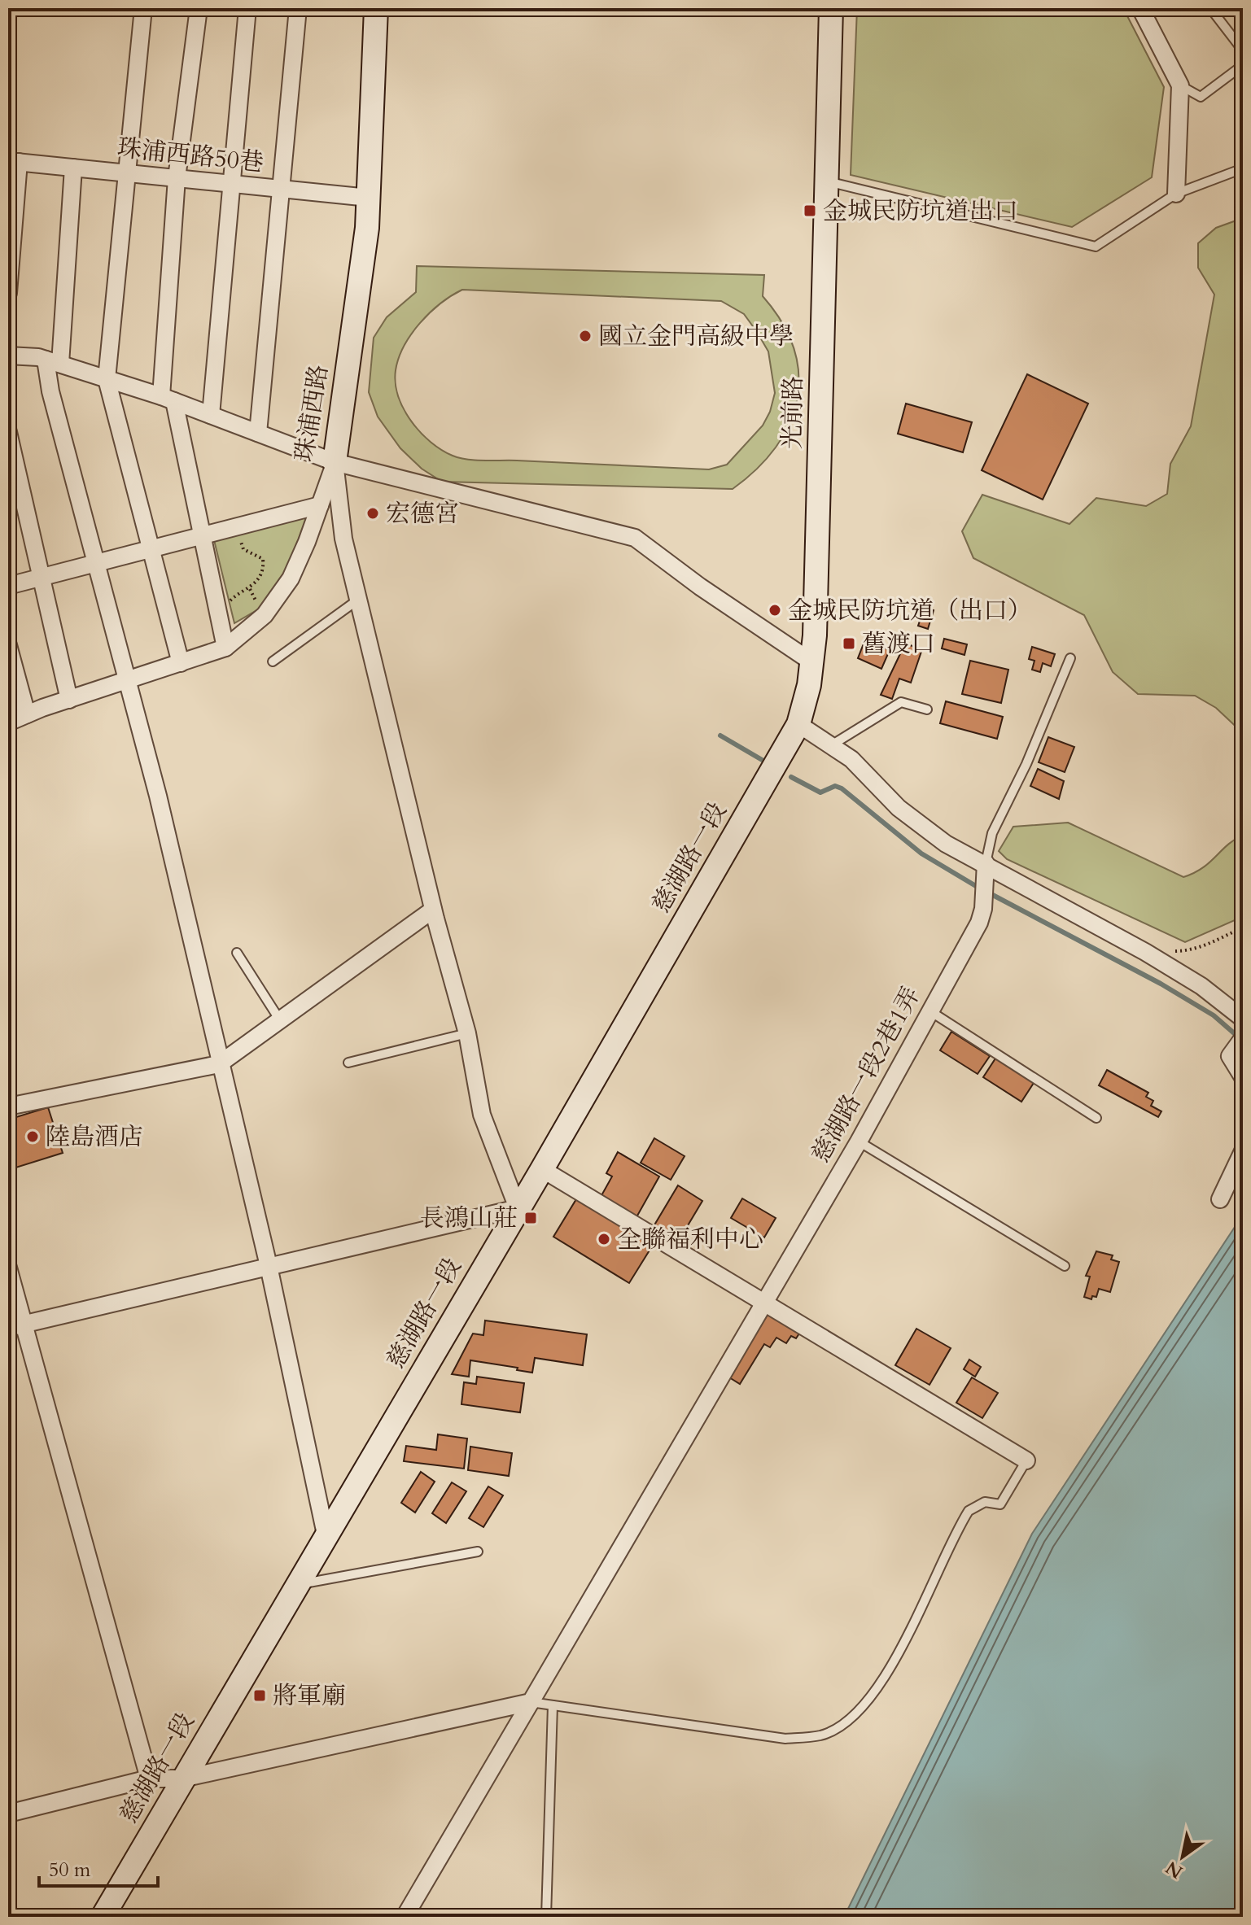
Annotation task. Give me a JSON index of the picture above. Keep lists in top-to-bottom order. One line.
{"streets":{"main road":["光前路","珠浦西路","慈湖路一段"],"street":["珠浦西路50巷","慈湖路一段2巷1弄"]},"crossings":[["珠浦西路50巷","珠浦西路"],["光前路","慈湖路一段"]],"places":{"transit":["金城民防坑道出口","舊渡口","長鴻山莊","將軍廟"],"other":["國立金門高級中學","宏德宮","金城民防坑道（出口）","陸島酒店","全聯福利中心"]},"scale_bar":"50 m","north":"bottom left"}
